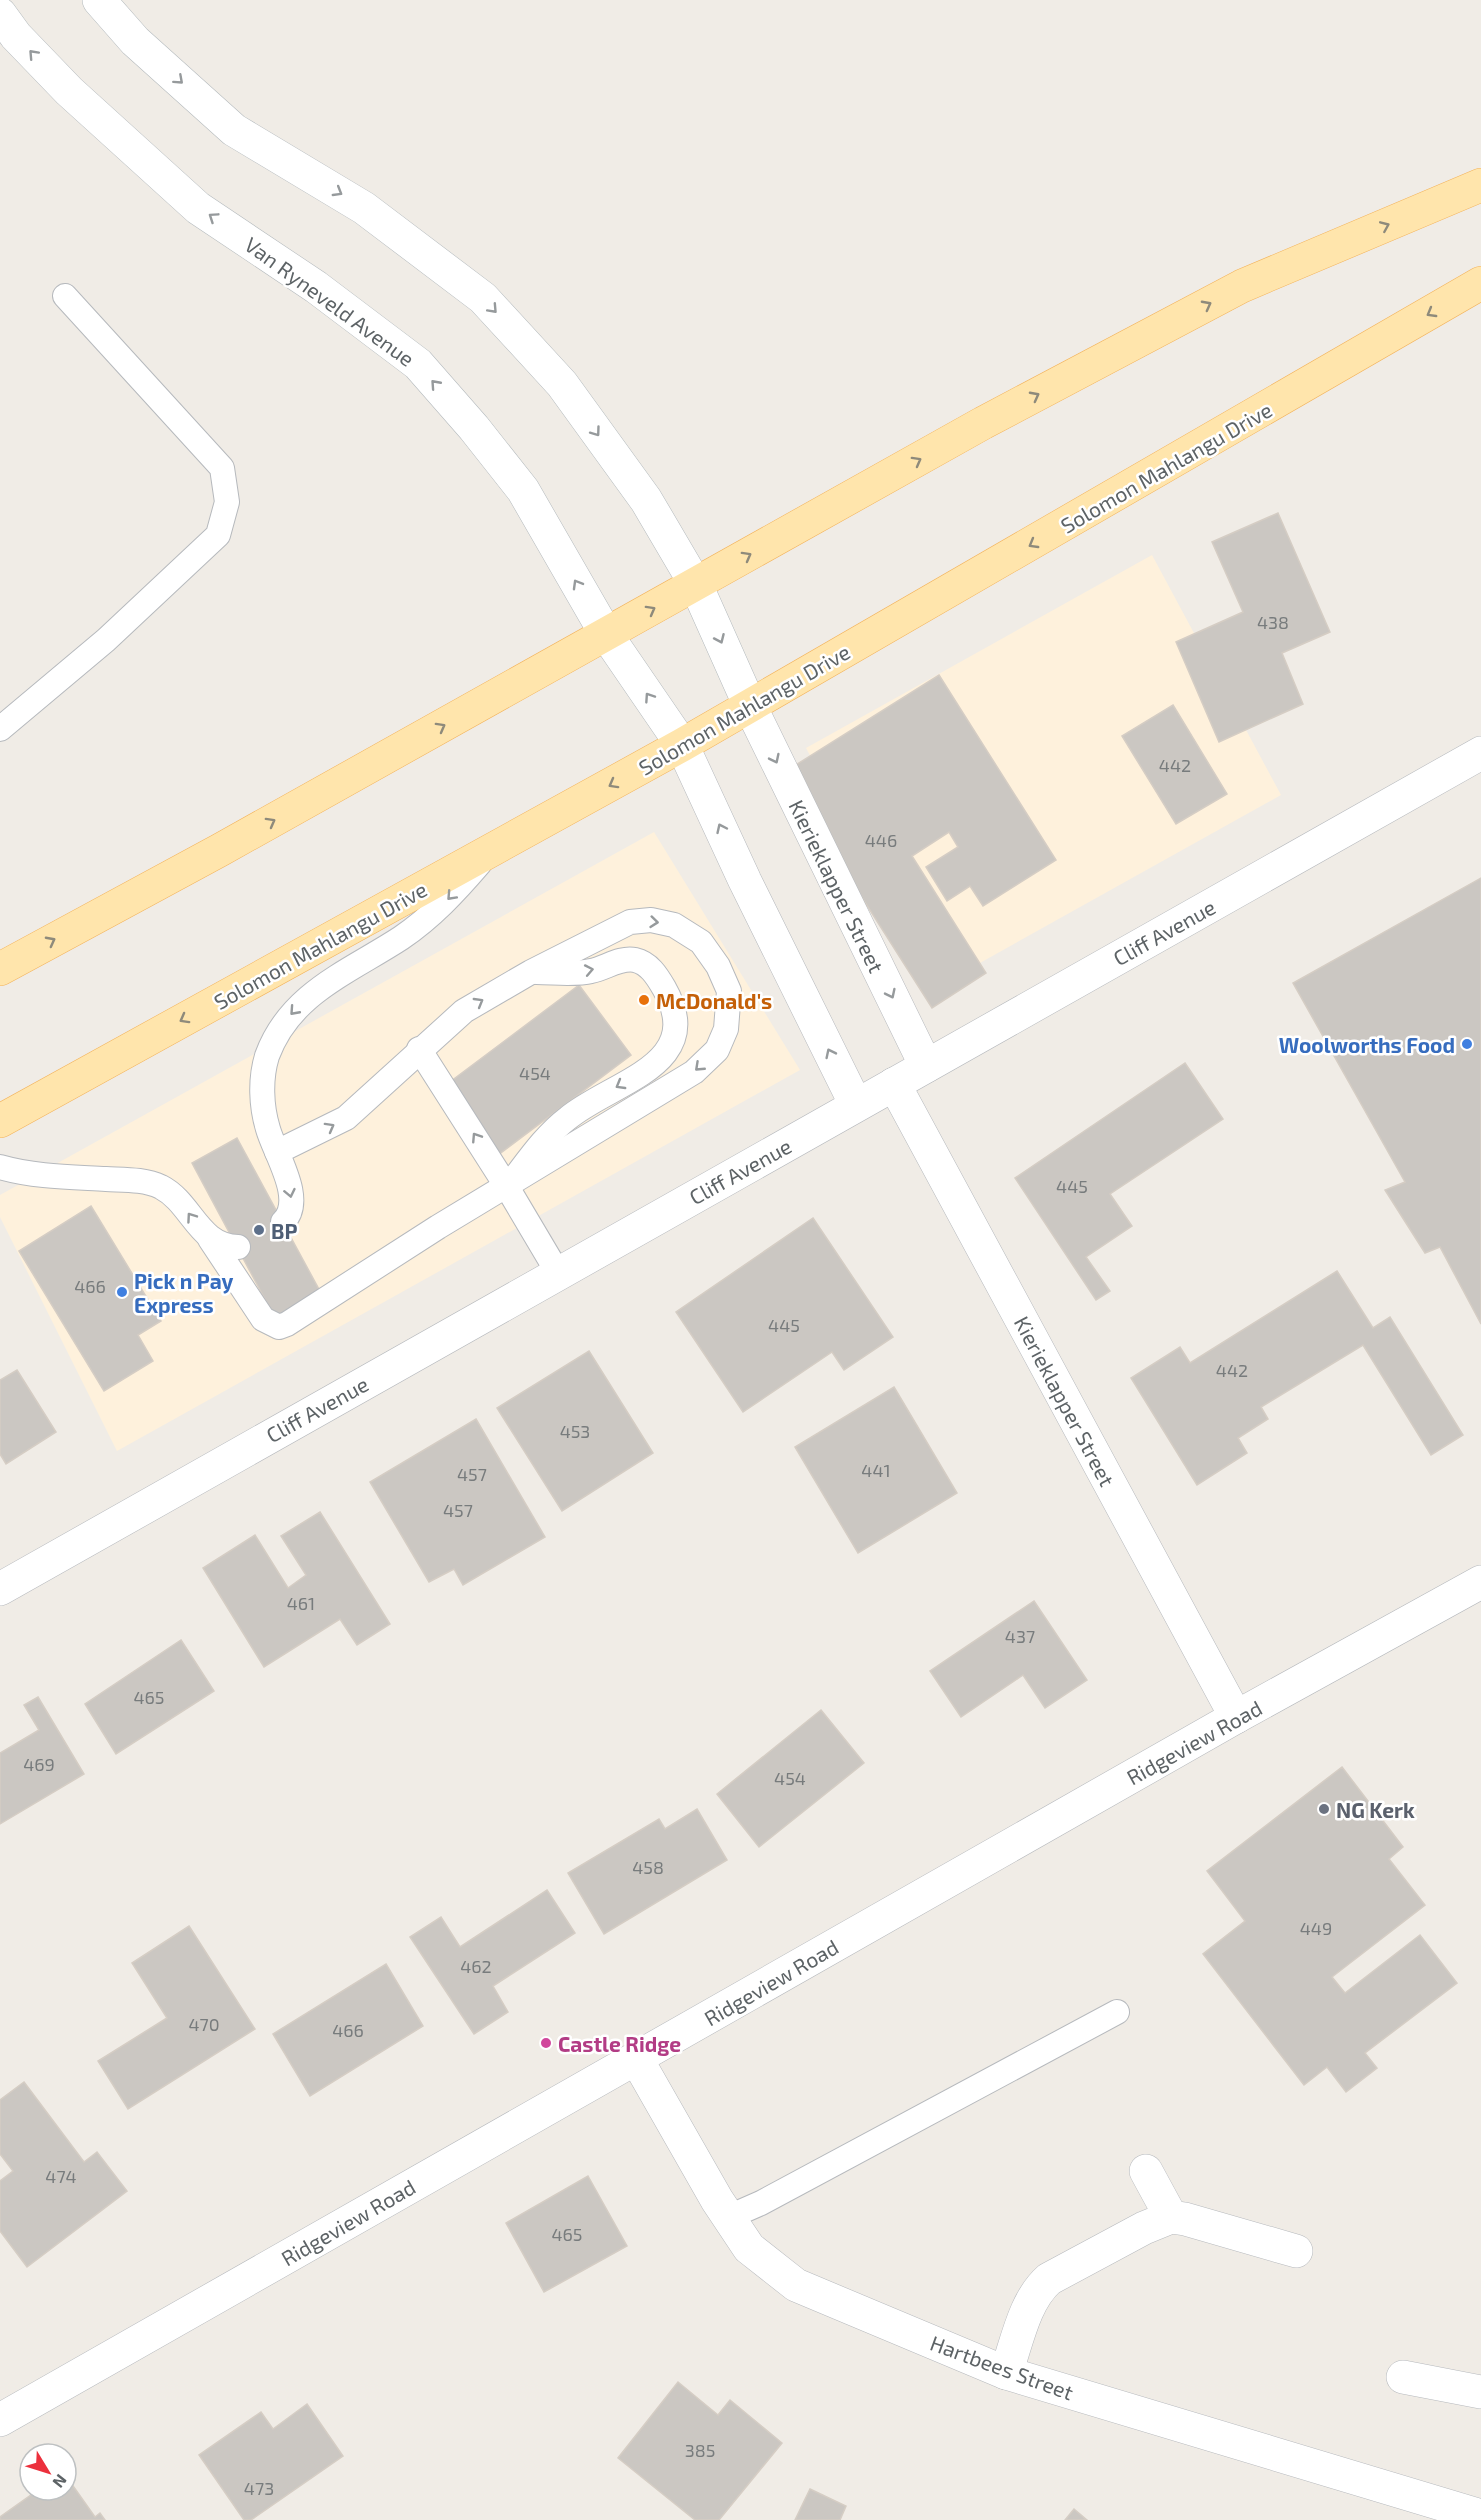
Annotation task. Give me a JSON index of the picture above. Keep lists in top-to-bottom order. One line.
{"streets":{"main road":["Solomon Mahlangu Drive"],"street":["Van Ryneveld Avenue","Kierieklapper Street","Cliff Avenue","Ridgeview Road","Hartbees Street"]},"crossings":[["Van Ryneveld Avenue","Solomon Mahlangu Drive"],["Solomon Mahlangu Drive","Kierieklapper Street"],["Kierieklapper Street","Cliff Avenue"],["Kierieklapper Street","Ridgeview Road"],["Ridgeview Road","Hartbees Street"]],"places":["McDonald's","Woolworths Food","BP","Pick n Pay Express","NG Kerk","Castle Ridge"],"house_numbers":["438","442","446","454","445","466","445","442","453","441","457","457","461","437","465","469","454","458","449","462","470","466","474","465","385","473"],"north":"bottom right"}
